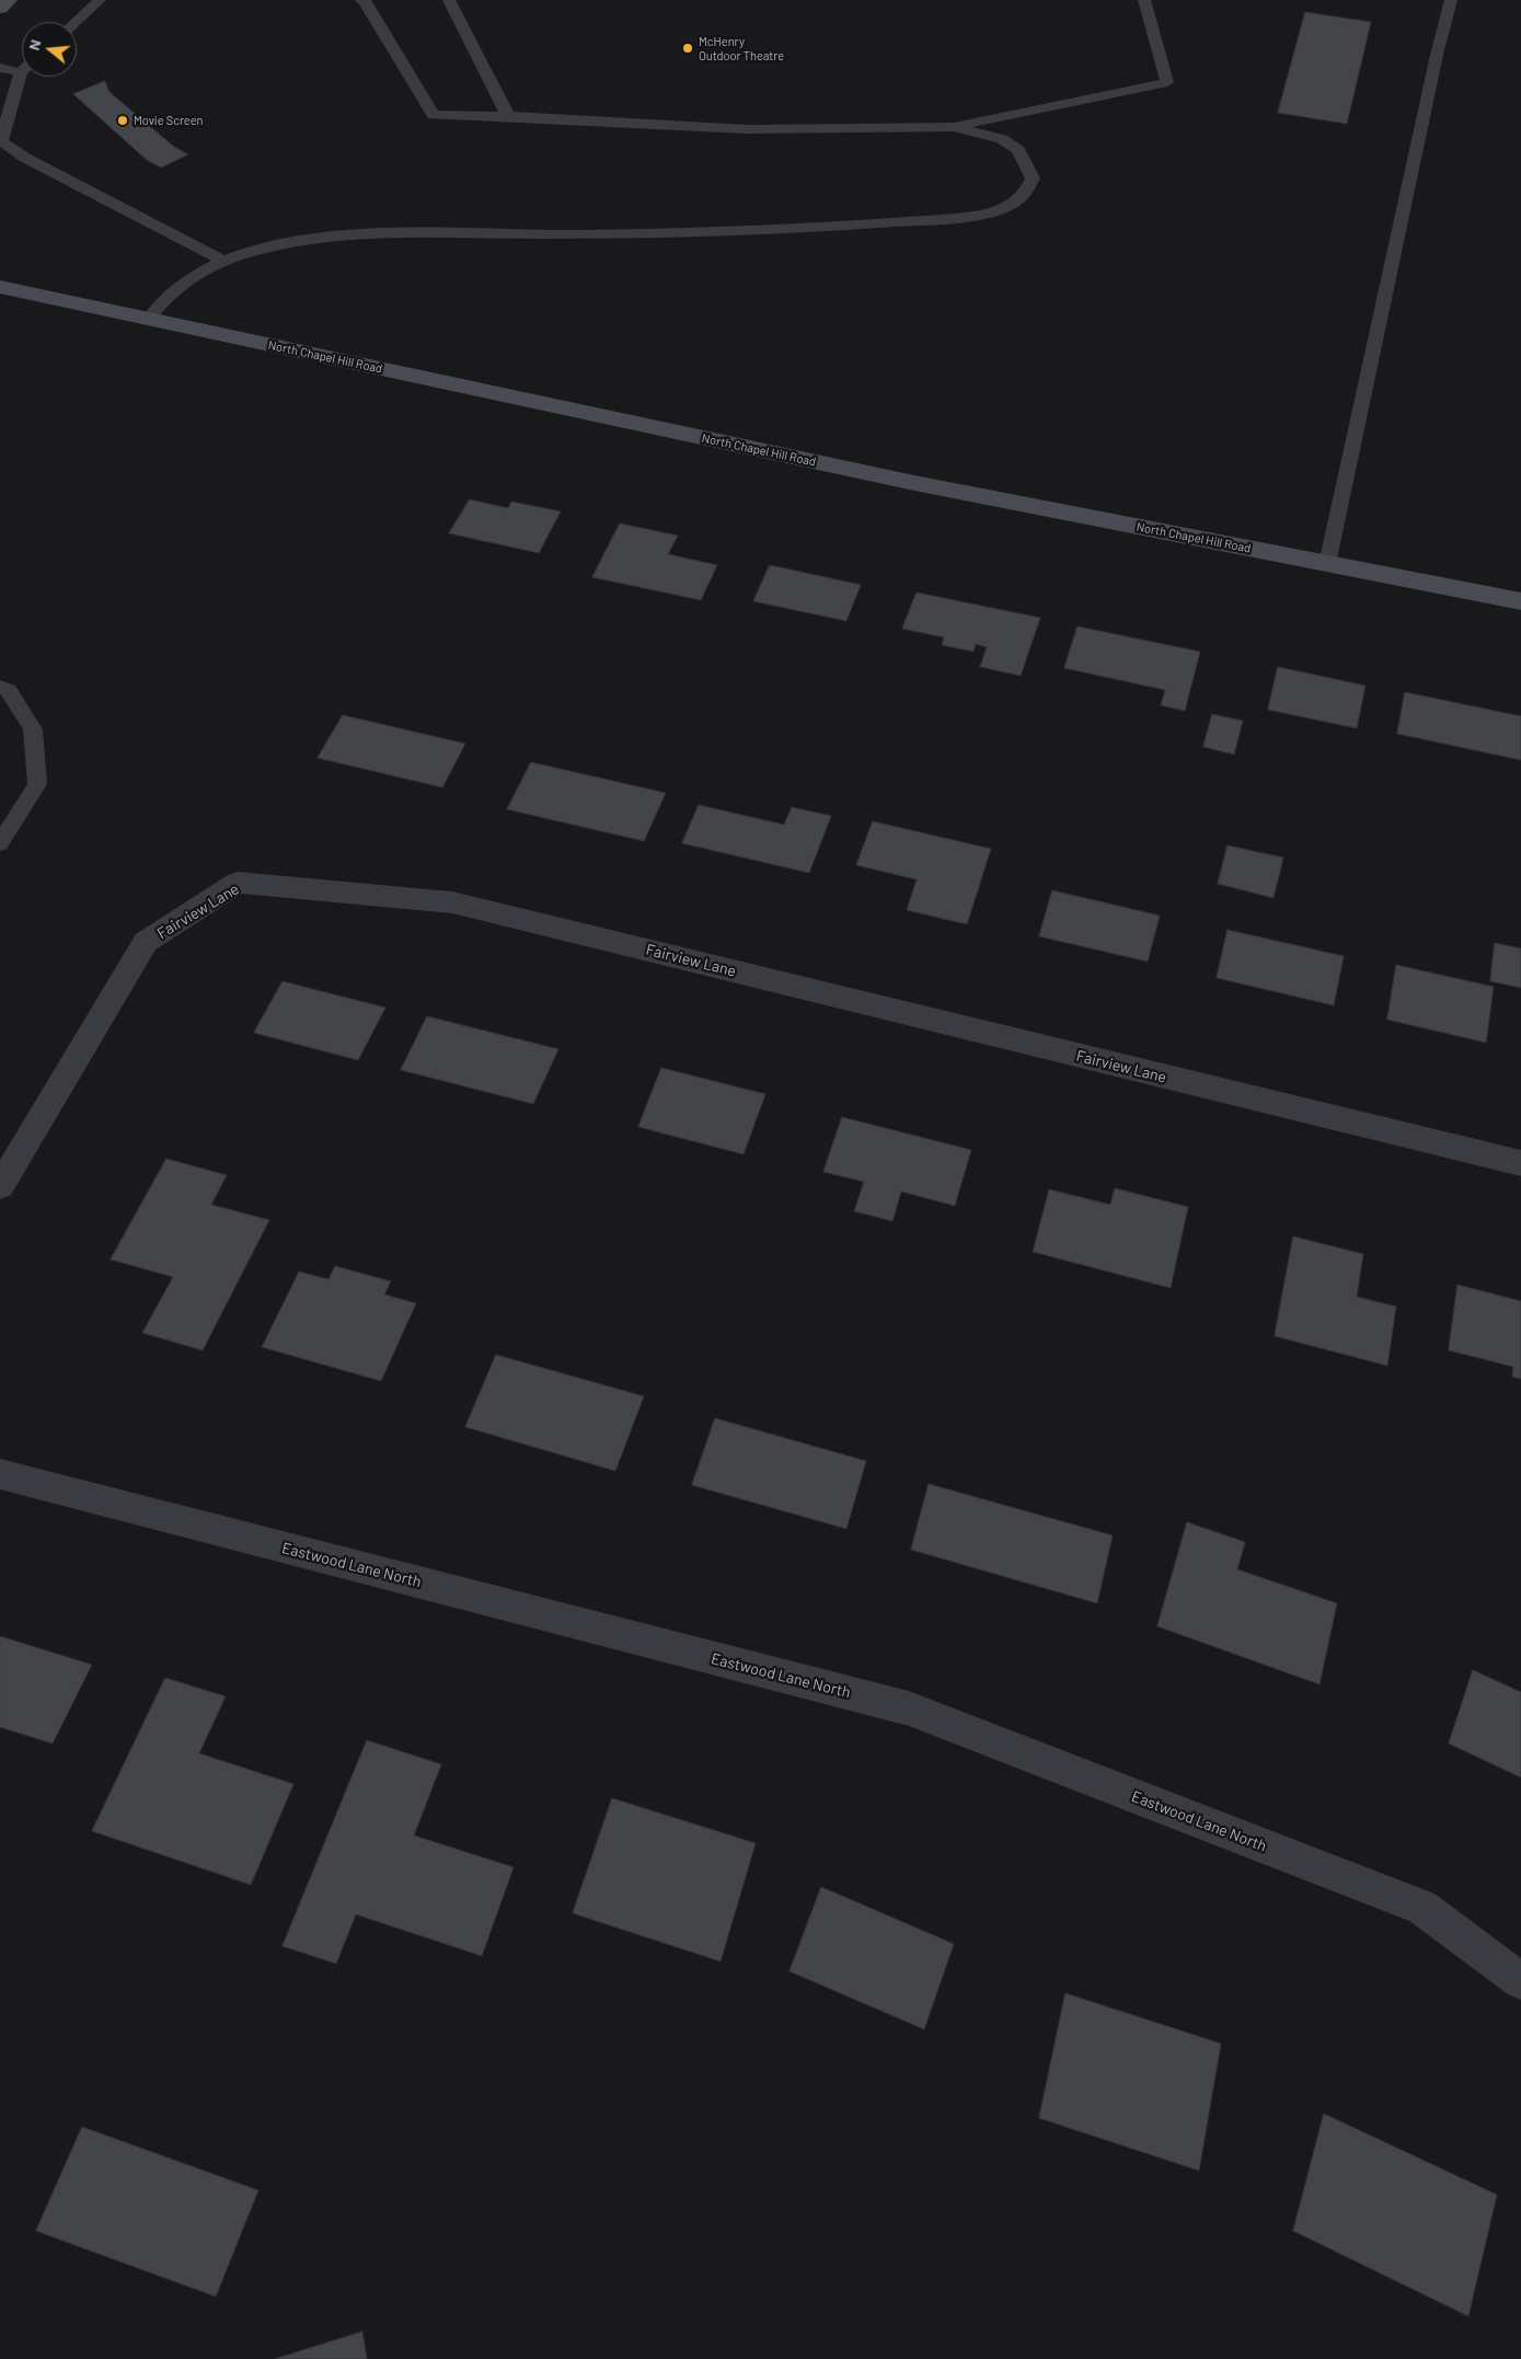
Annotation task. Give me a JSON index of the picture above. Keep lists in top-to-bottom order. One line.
{"streets":{"street":["North Chapel Hill Road","Fairview Lane","Eastwood Lane North"]},"places":["McHenry Outdoor Theatre","Movie Screen"],"north":"left"}
